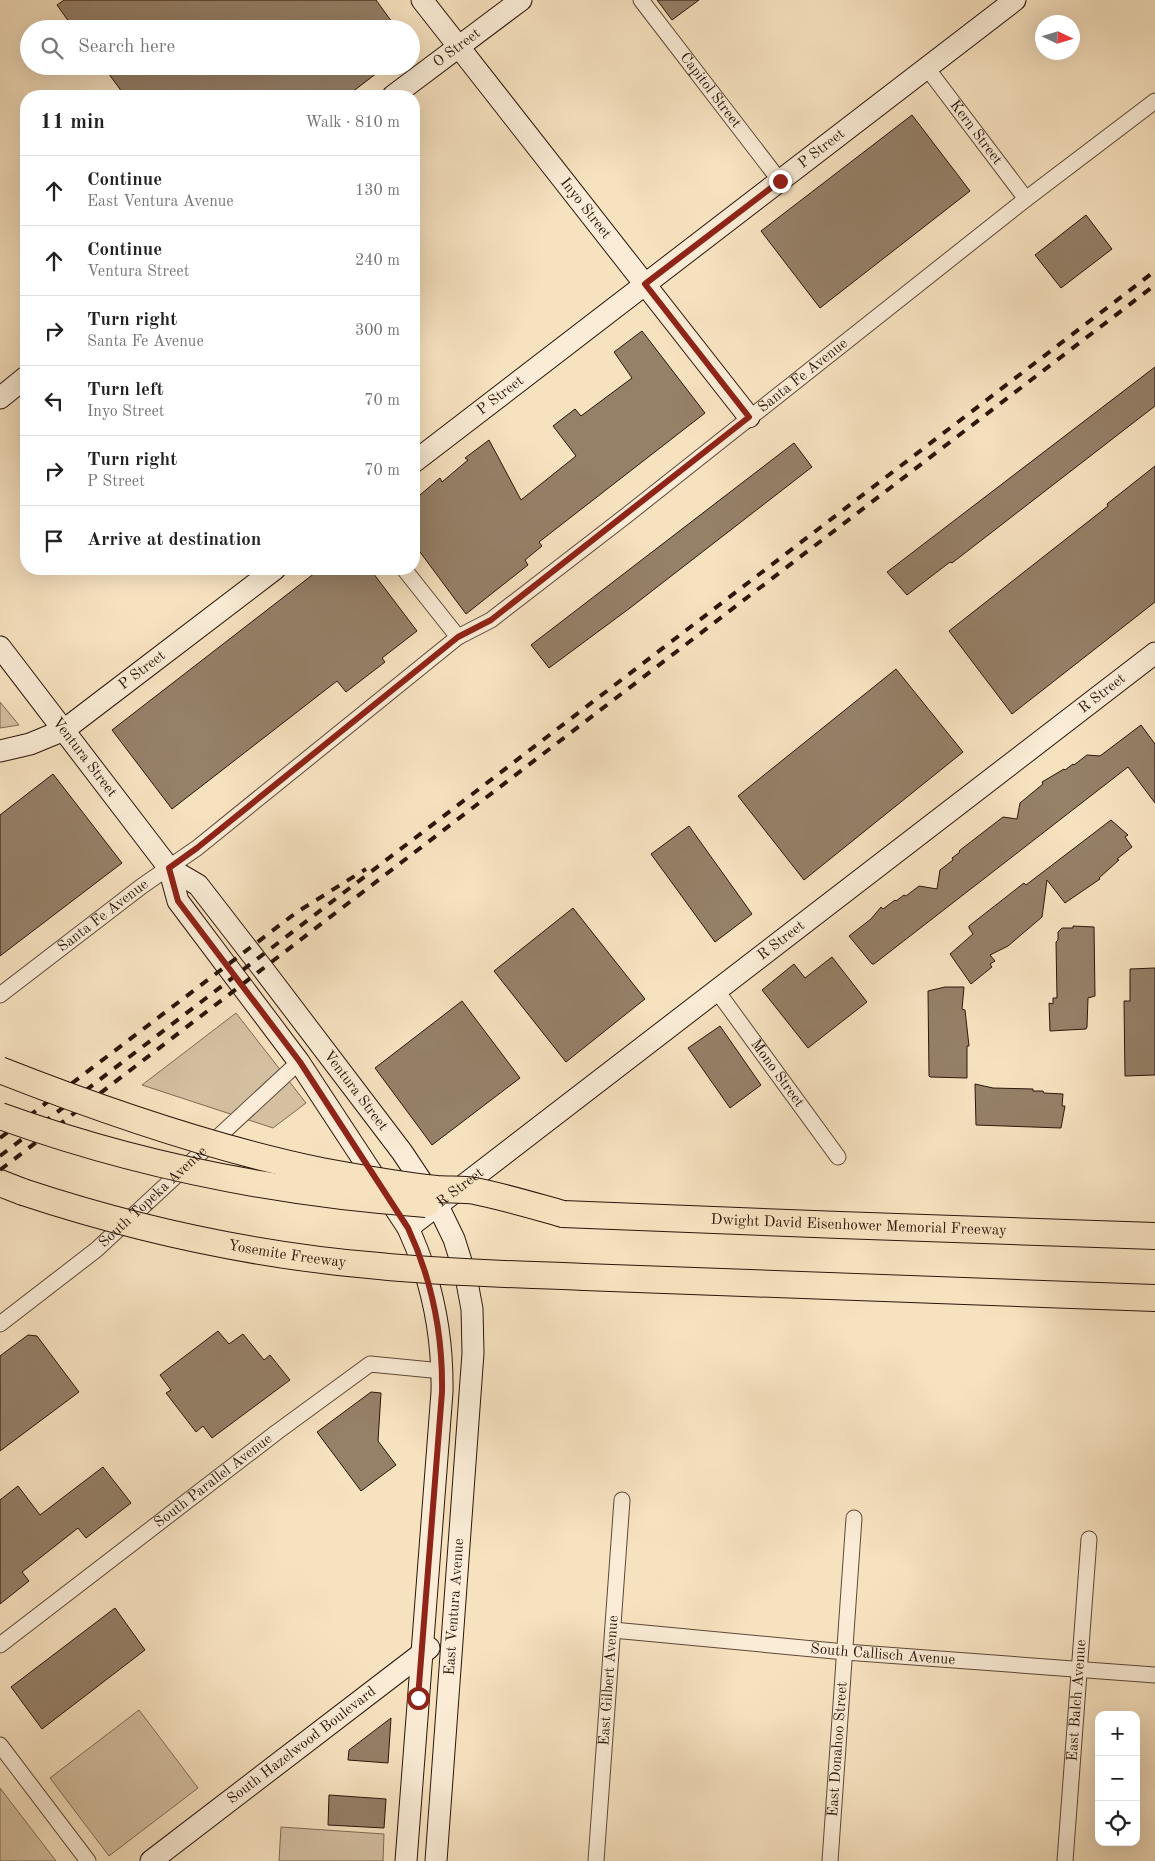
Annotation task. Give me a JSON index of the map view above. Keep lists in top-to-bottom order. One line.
{"streets":{"highway":["Dwight David Eisenhower Memorial Freeway","Yosemite Freeway"],"main road":["O Street","P Street","Inyo Street","R Street","Ventura Street","East Ventura Avenue","South Hazelwood Boulevard"],"street":["Capitol Street","Kern Street","Santa Fe Avenue","Mono Street","South Topeka Avenue","South Parallel Avenue","South Callisch Avenue","East Gilbert Avenue","East Balch Avenue","East Donahoo Street"]},"crossings":[["O Street","Inyo Street"],["Capitol Street","P Street"],["Kern Street","P Street"],["Kern Street","Santa Fe Avenue"],["P Street","Inyo Street"],["P Street","Ventura Street"],["Inyo Street","Santa Fe Avenue"],["Santa Fe Avenue","Ventura Street"],["R Street","Ventura Street"],["R Street","Mono Street"],["Ventura Street","South Topeka Avenue"],["Ventura Street","South Parallel Avenue"],["Ventura Street","East Ventura Avenue"],["South Parallel Avenue","East Ventura Avenue"],["East Ventura Avenue","South Hazelwood Boulevard"],["South Callisch Avenue","East Gilbert Avenue"],["South Callisch Avenue","East Balch Avenue"],["South Callisch Avenue","East Donahoo Street"]],"north":"right","page":{"search":"Search here","heading":["11 min","Walk · 810 m"],"list":[["Continue","East Ventura Avenue","130 m"],["Continue","Ventura Street","240 m"],["Turn right","Santa Fe Avenue","300 m"],["Turn left","Inyo Street","70 m"],["Turn right","P Street","70 m"],"Arrive at destination"],"map_buttons":["+","−"]}}
